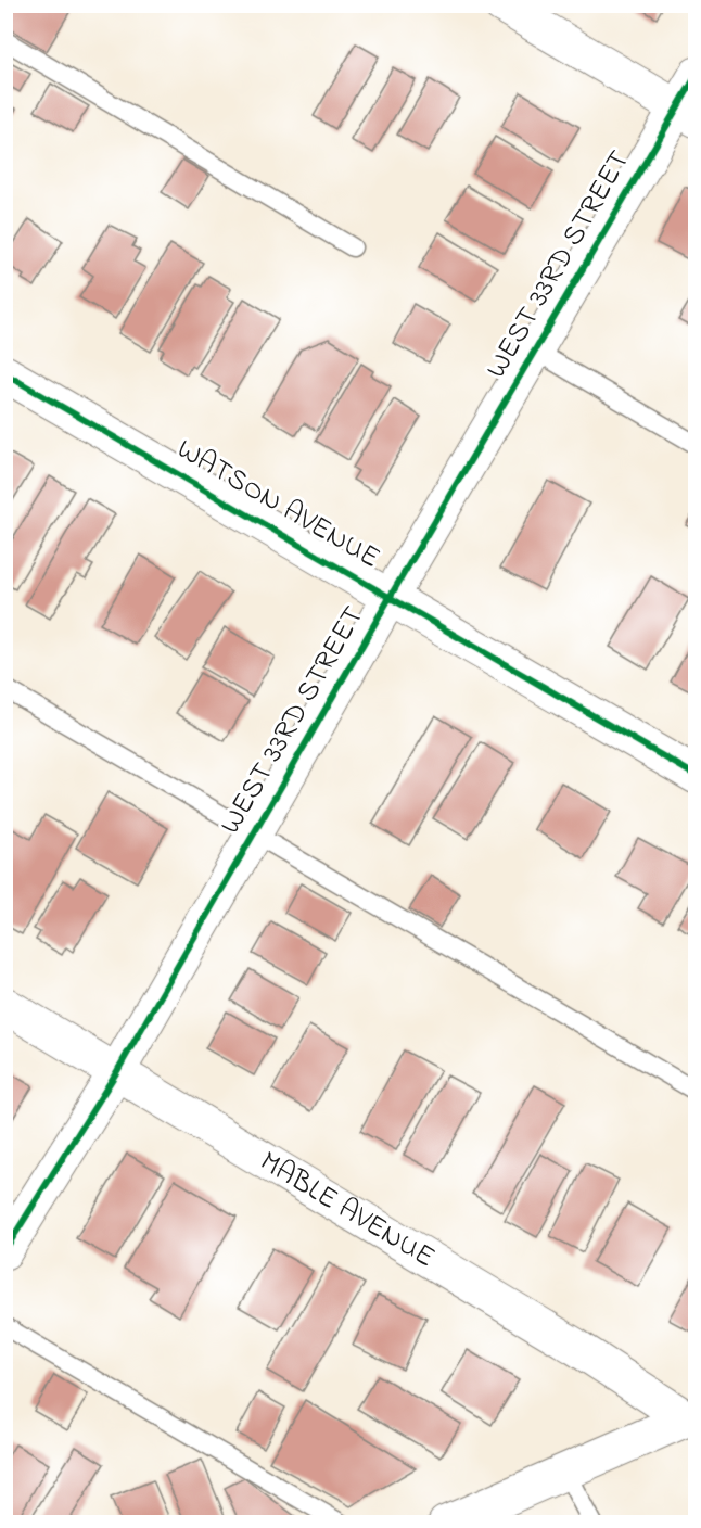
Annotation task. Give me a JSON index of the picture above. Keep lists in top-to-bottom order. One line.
{"streets":{"street":["WEST 33RD STREET","WATSON AVENUE","MABLE AVENUE"]},"crossings":[["WEST 33RD STREET","WATSON AVENUE"],["WEST 33RD STREET","MABLE AVENUE"]]}
